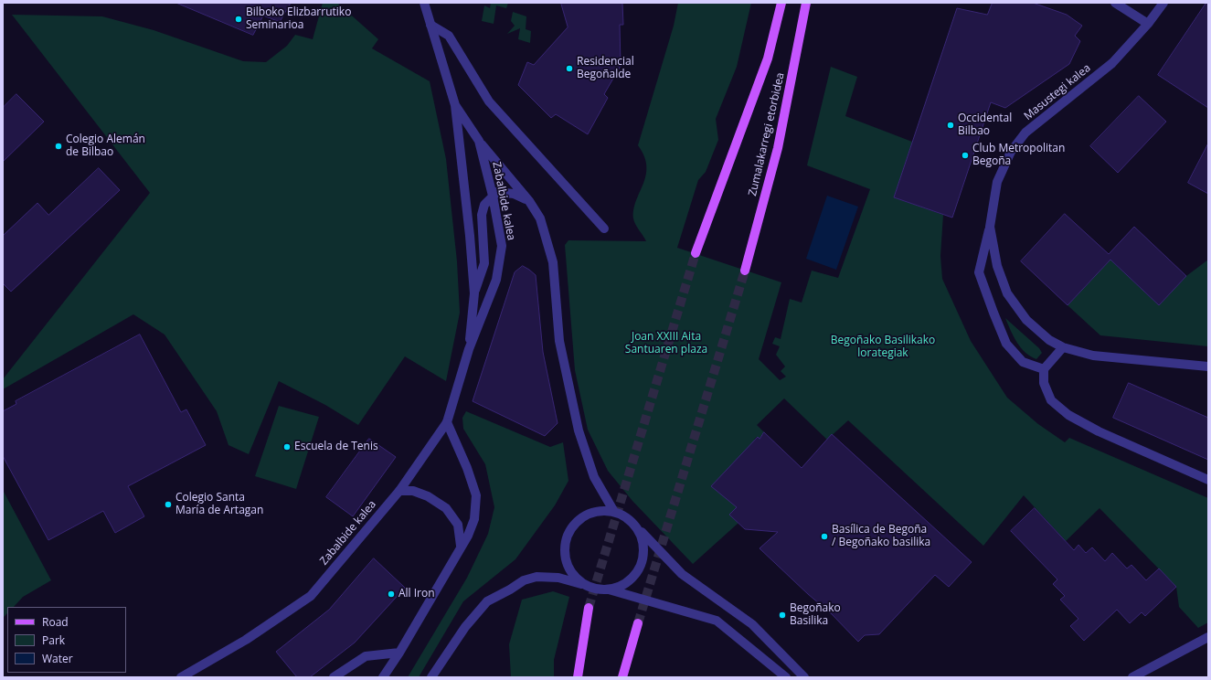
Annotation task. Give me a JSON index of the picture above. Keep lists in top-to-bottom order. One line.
{"streets":{"main road":["Zumalakarregi etorbidea"],"street":["Masustegi kalea","Zabalbide kalea"]},"parks":["Joan XXIII Aita Santuaren plaza","Begoñako Basilikako lorategiak"],"places":["Bilboko Elizbarrutiko Seminarioa","Residencial Begoñalde","Occidental Bilbao","Colegio Alemán de Bilbao","Club Metropolitan Begoña","Escuela de Tenis","Colegio Santa María de Artagan","Basílica de Begoña / Begoñako basilika","All Iron","Begoñako Basilika"],"legend":["Road","Park","Water"]}
